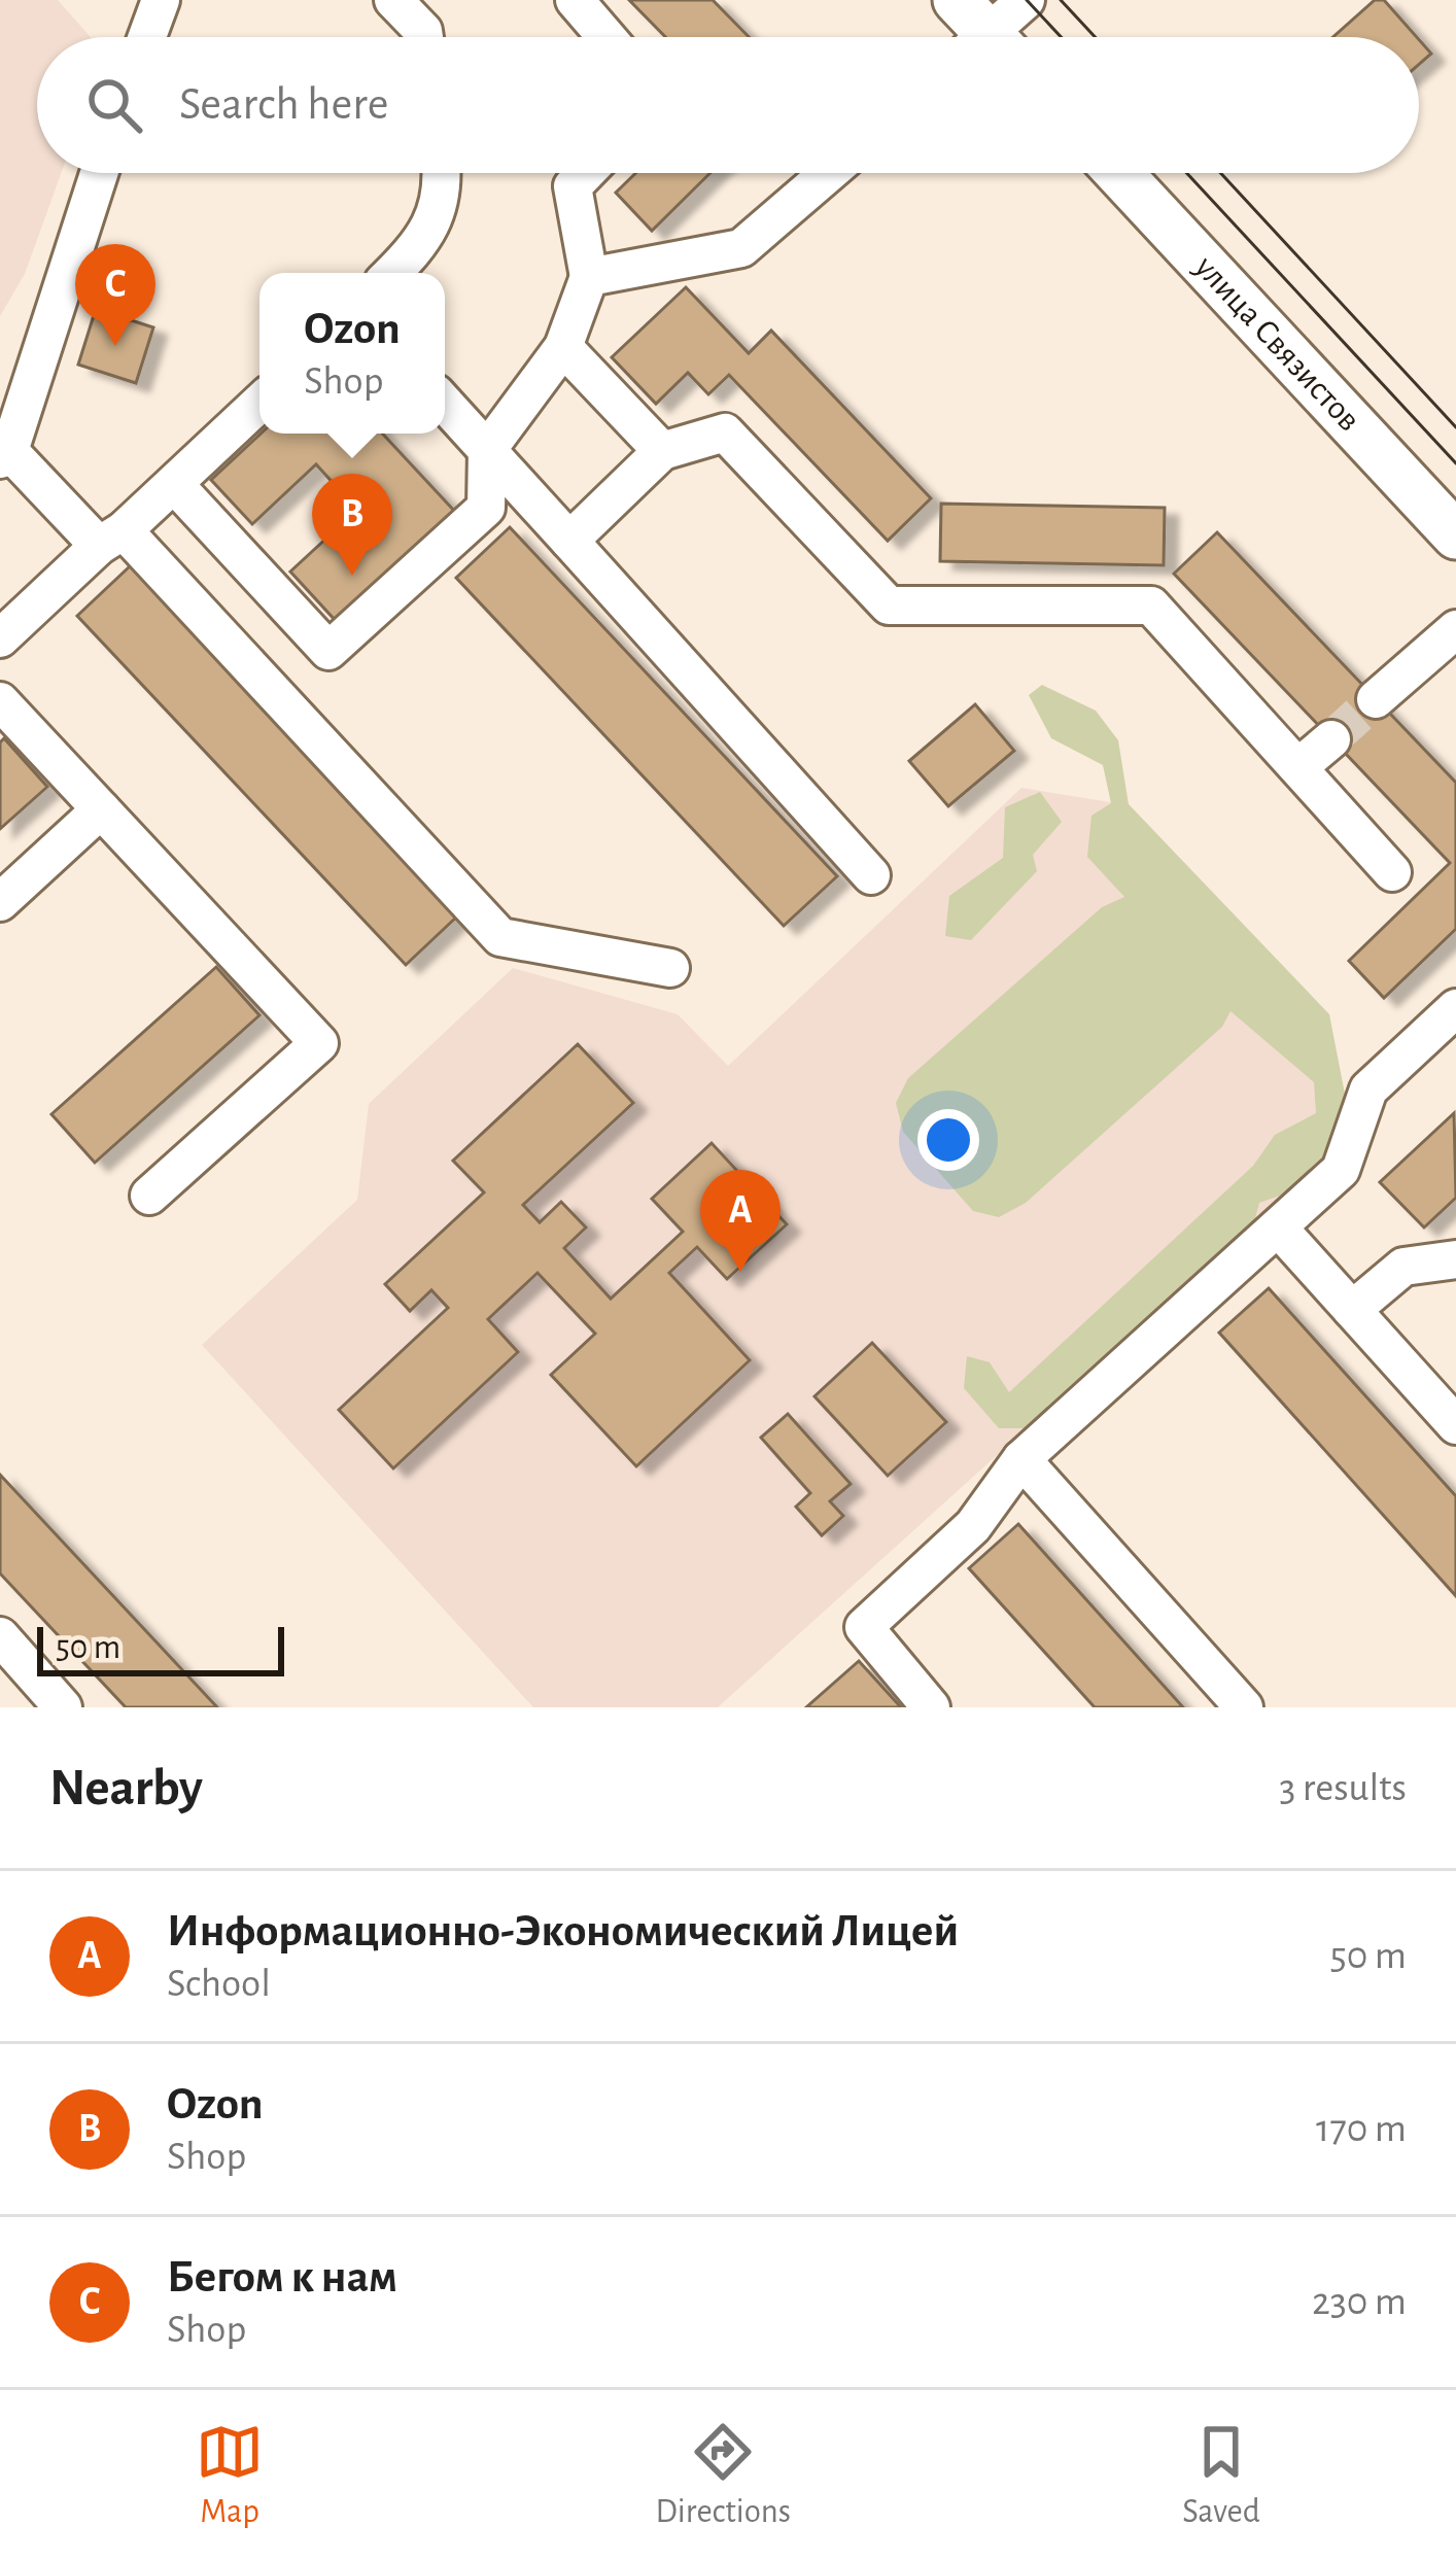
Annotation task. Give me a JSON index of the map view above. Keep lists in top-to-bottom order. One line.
{"streets":{"main road":["улица Связистов"]},"scale_bar":"50 m","page":{"search":"Search here","pins":["C","B","A"],"popup":["Ozon","Shop"],"scale":"50 m","heading":["Nearby","3 results"],"list":[{"mark":"A","name":"Информационно-Экономический Лицей","note":"School","value":"50 m"},{"mark":"B","name":"Ozon","note":"Shop","value":"170 m"},{"mark":"C","name":"Бегом к нам","note":"Shop","value":"230 m"}],"nav":["Map","Directions","Saved"]}}
